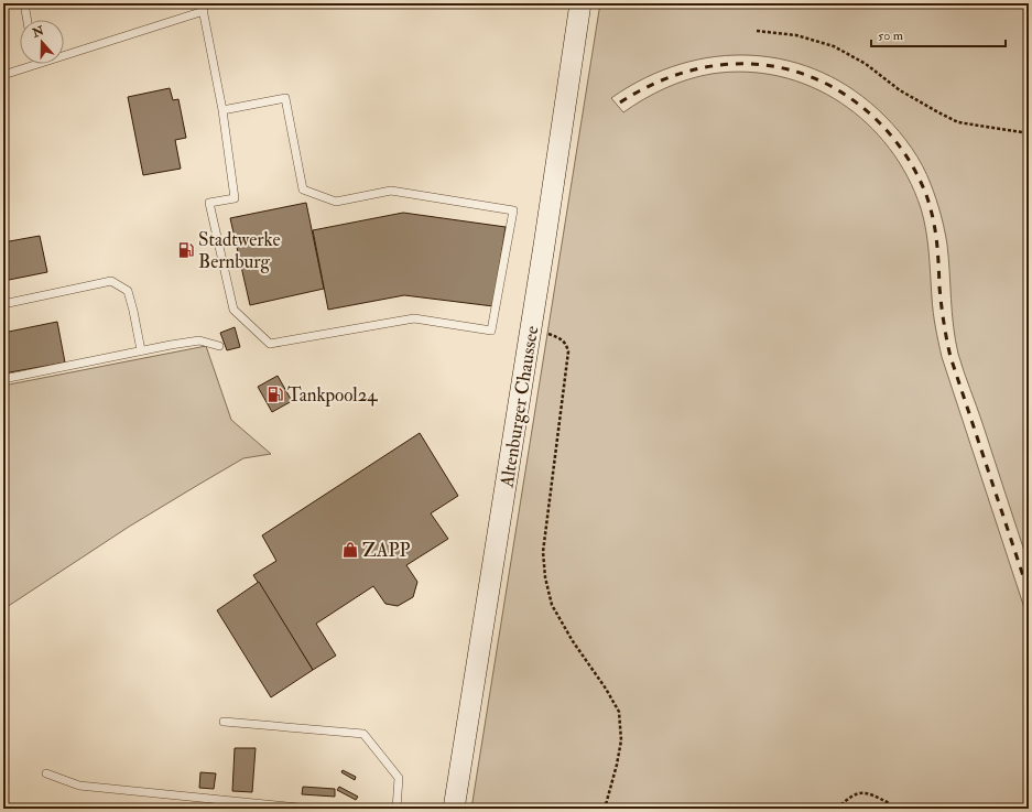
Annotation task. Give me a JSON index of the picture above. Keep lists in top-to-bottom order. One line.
{"streets":{"main road":["Altenburger Chaussee"]},"places":{"fuel station":["Stadtwerke Bernburg","Tankpool24"],"shop":["ZAPP"]},"scale_bar":"50 m","north":"top"}
